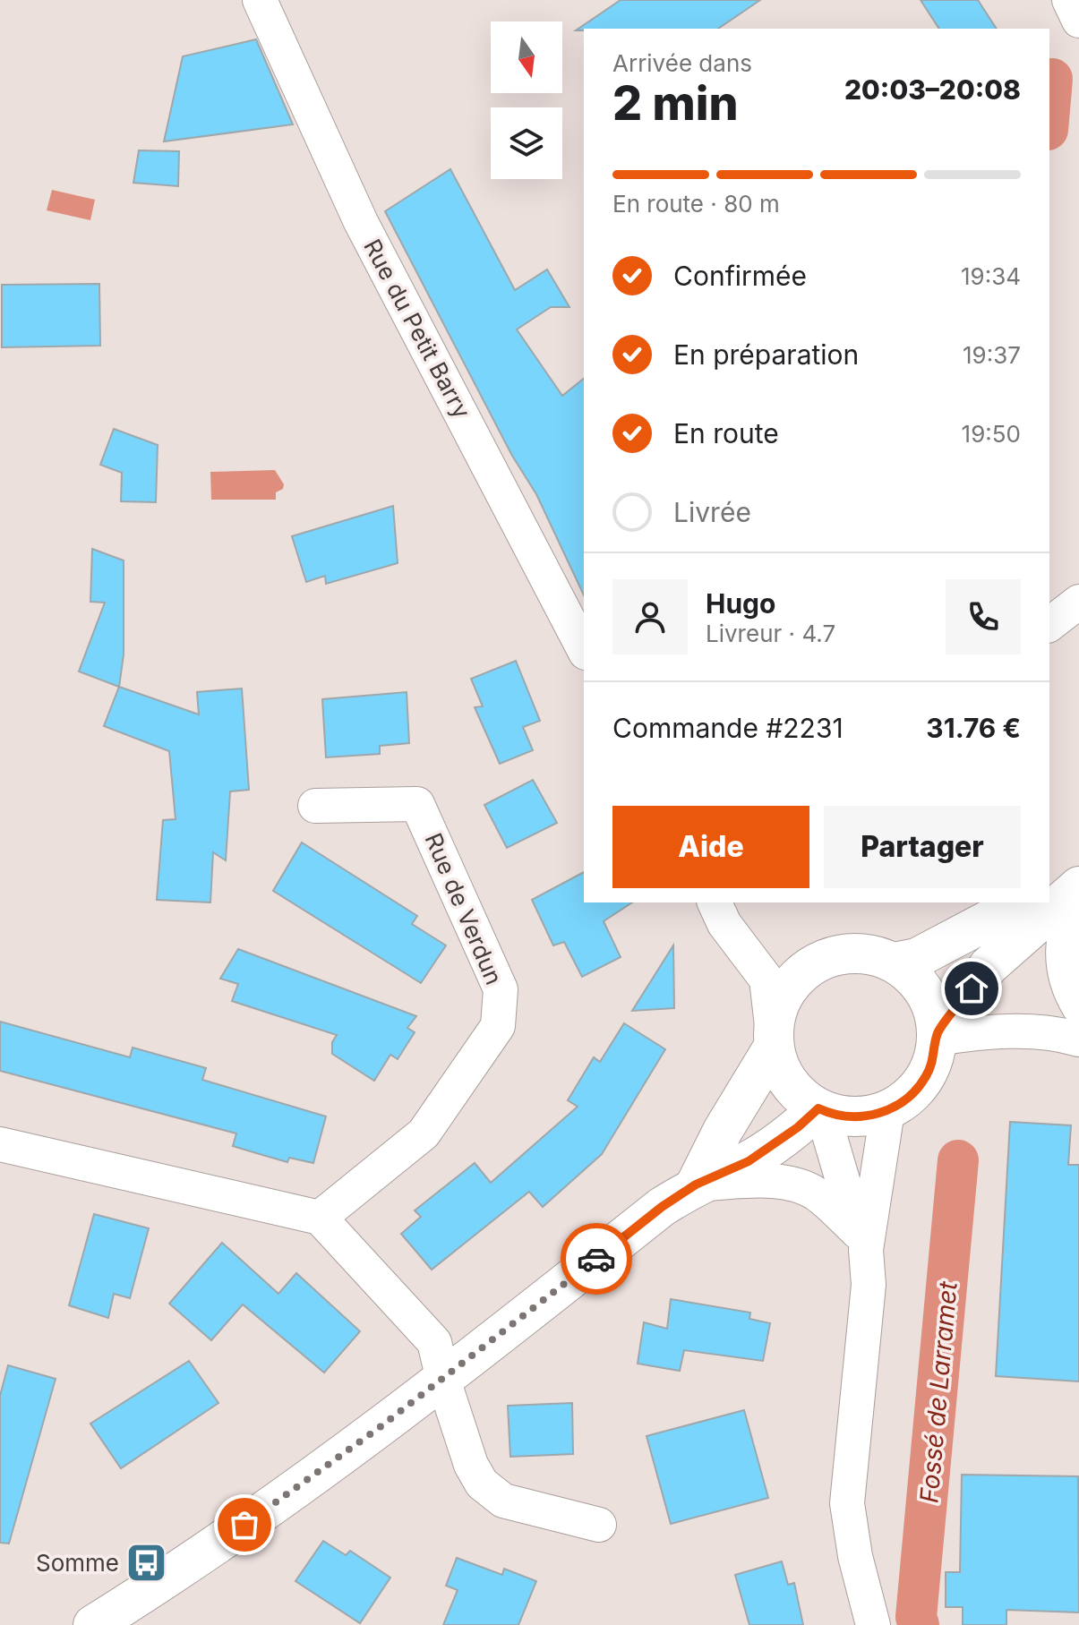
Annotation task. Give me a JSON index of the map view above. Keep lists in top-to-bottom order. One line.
{"streets":{"street":["Rue du Petit Barry","Rue de Verdun"]},"water":["Fossé de Larramet"],"places":{"bus stop":["Somme"]},"north":"bottom","page":{"heading":["2 min","Arrivée dans","20:03–20:08"],"panel":["Hugo","Livreur · 4.7","Commande #2231","31.76 €"],"bar":"En route · 80 m","list":[["Confirmée","19:34"],["En préparation","19:37"],["En route","19:50"],"Livrée"],"buttons":["Aide","Partager"]}}
